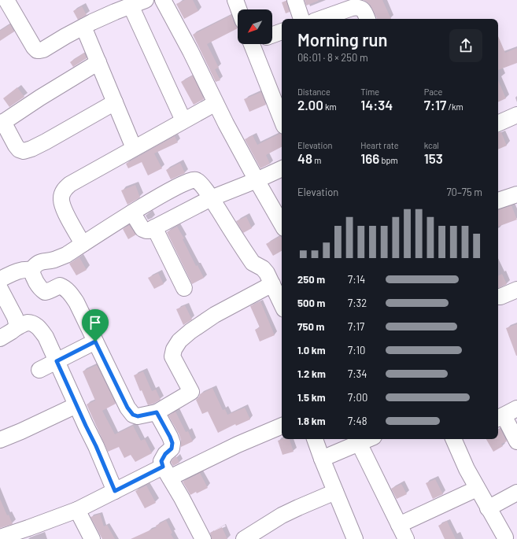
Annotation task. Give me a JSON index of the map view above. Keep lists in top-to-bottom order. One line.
{"north":"bottom left","page":{"heading":["Morning run","06:01 · 8 × 250 m"],"stats":[["Distance","2.00 km"],["Time","14:34"],["Pace","7:17 /km"],["Elevation","48 m"],["Heart rate","166 bpm"],["kcal","153"]],"chart":["Elevation","70–75 m"],"list":[{"name":"250 m","note":"7:14"},{"name":"500 m","note":"7:32"},{"name":"750 m","note":"7:17"},{"name":"1.0 km","note":"7:10"},{"name":"1.2 km","note":"7:34"},{"name":"1.5 km","note":"7:00"},{"name":"1.8 km","note":"7:48"}]}}
